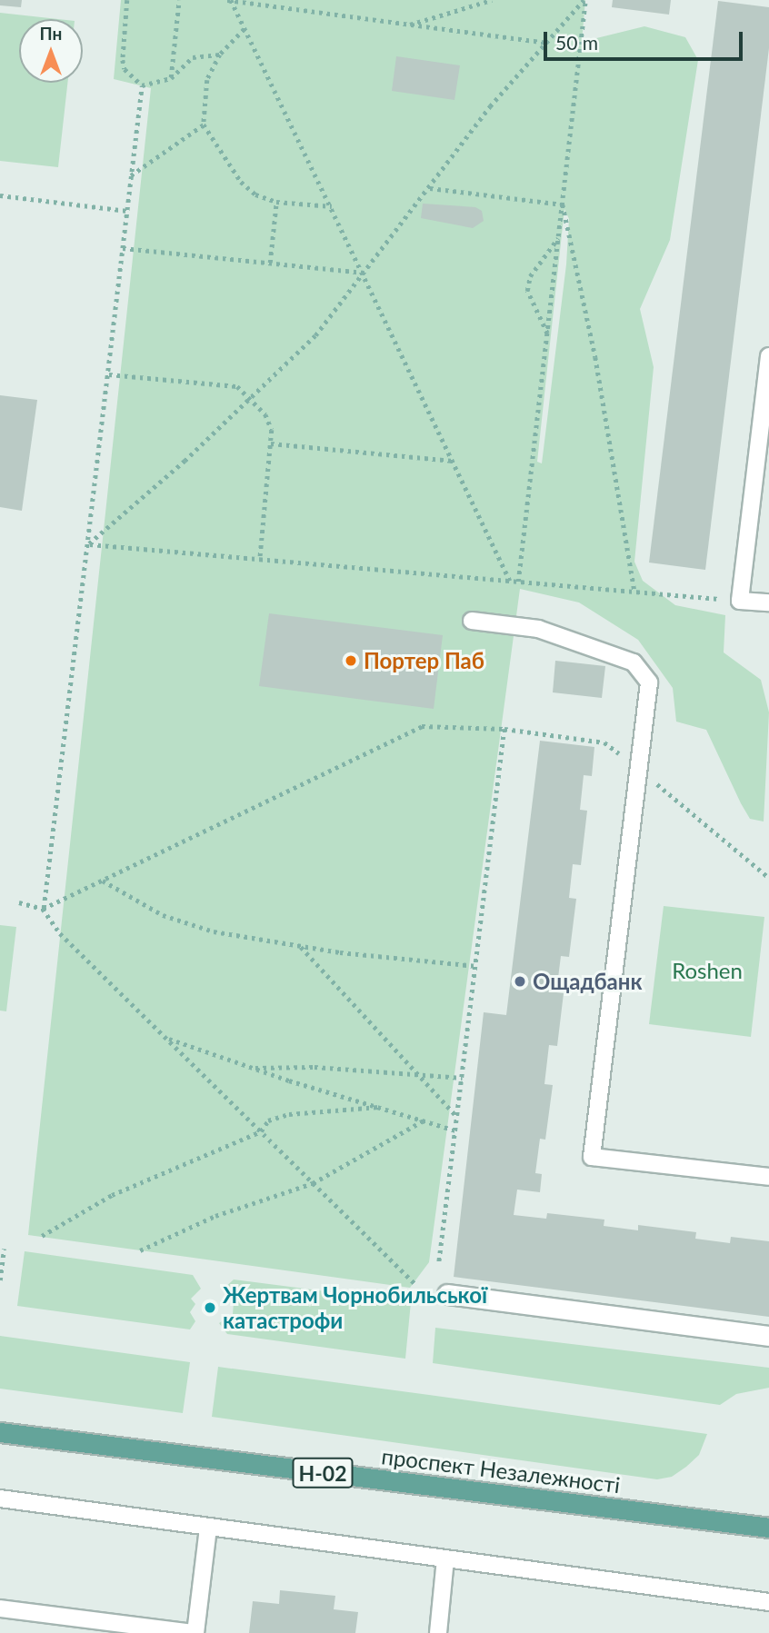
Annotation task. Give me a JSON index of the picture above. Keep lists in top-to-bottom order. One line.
{"streets":{"main road":["проспект Незалежності","Н-02"]},"parks":["Roshen"],"places":["Портер Паб","Ощадбанк","Жертвам Чорнобильської катастрофи"],"scale_bar":"50 m","north":"top"}
